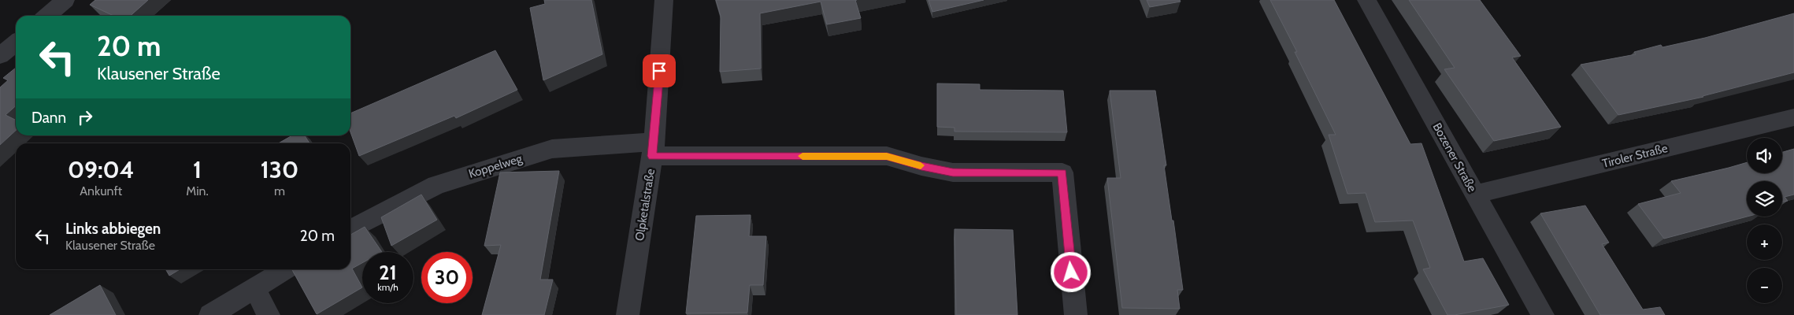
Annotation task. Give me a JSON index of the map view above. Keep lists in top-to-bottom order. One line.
{"streets":{"street":["Tiroler Straße","Bozener Straße","Koppelweg","Olpketalstraße"]},"crossings":[["Tiroler Straße","Bozener Straße"],["Koppelweg","Olpketalstraße"]],"page":{"turn":["20 m","Klausener Straße"],"then":"Dann","map_buttons":["+","−"],"eta":["09:04","Ankunft","1","Min.","130","m"],"list":[{"name":"Links abbiegen","note":"Klausener Straße","value":"20 m"}],"speed":"21 km/h","limit":"30"}}
